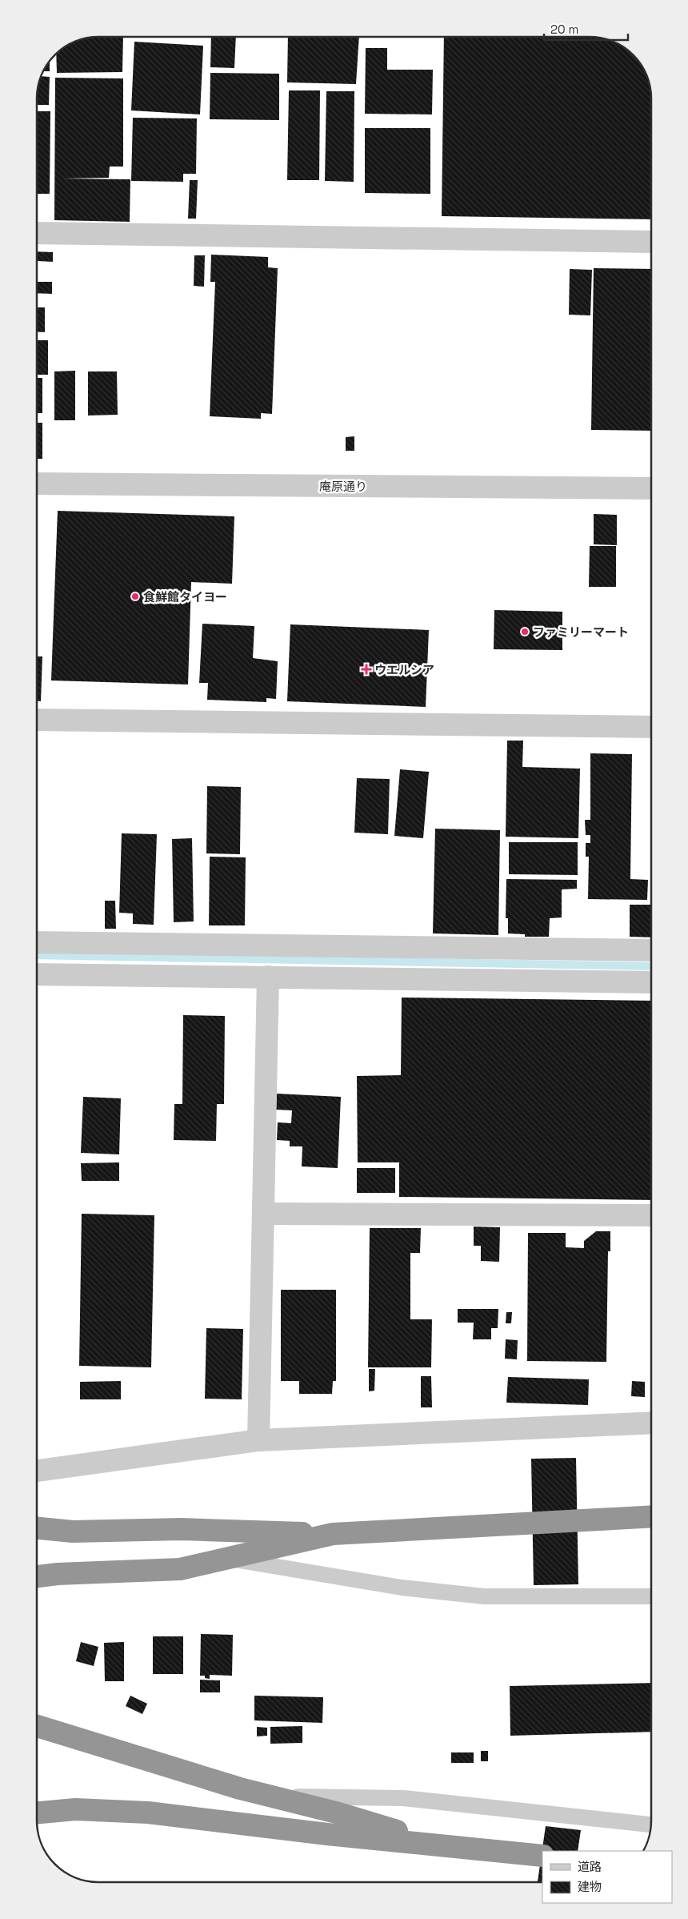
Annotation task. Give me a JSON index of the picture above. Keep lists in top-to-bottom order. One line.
{"streets":{"street":["庵原通り"]},"places":{"other":["食鮮館タイヨー","ファミリーマート"],"health":["ウエルシア"]},"legend":["道路","建物"],"scale_bar":"20 m"}
